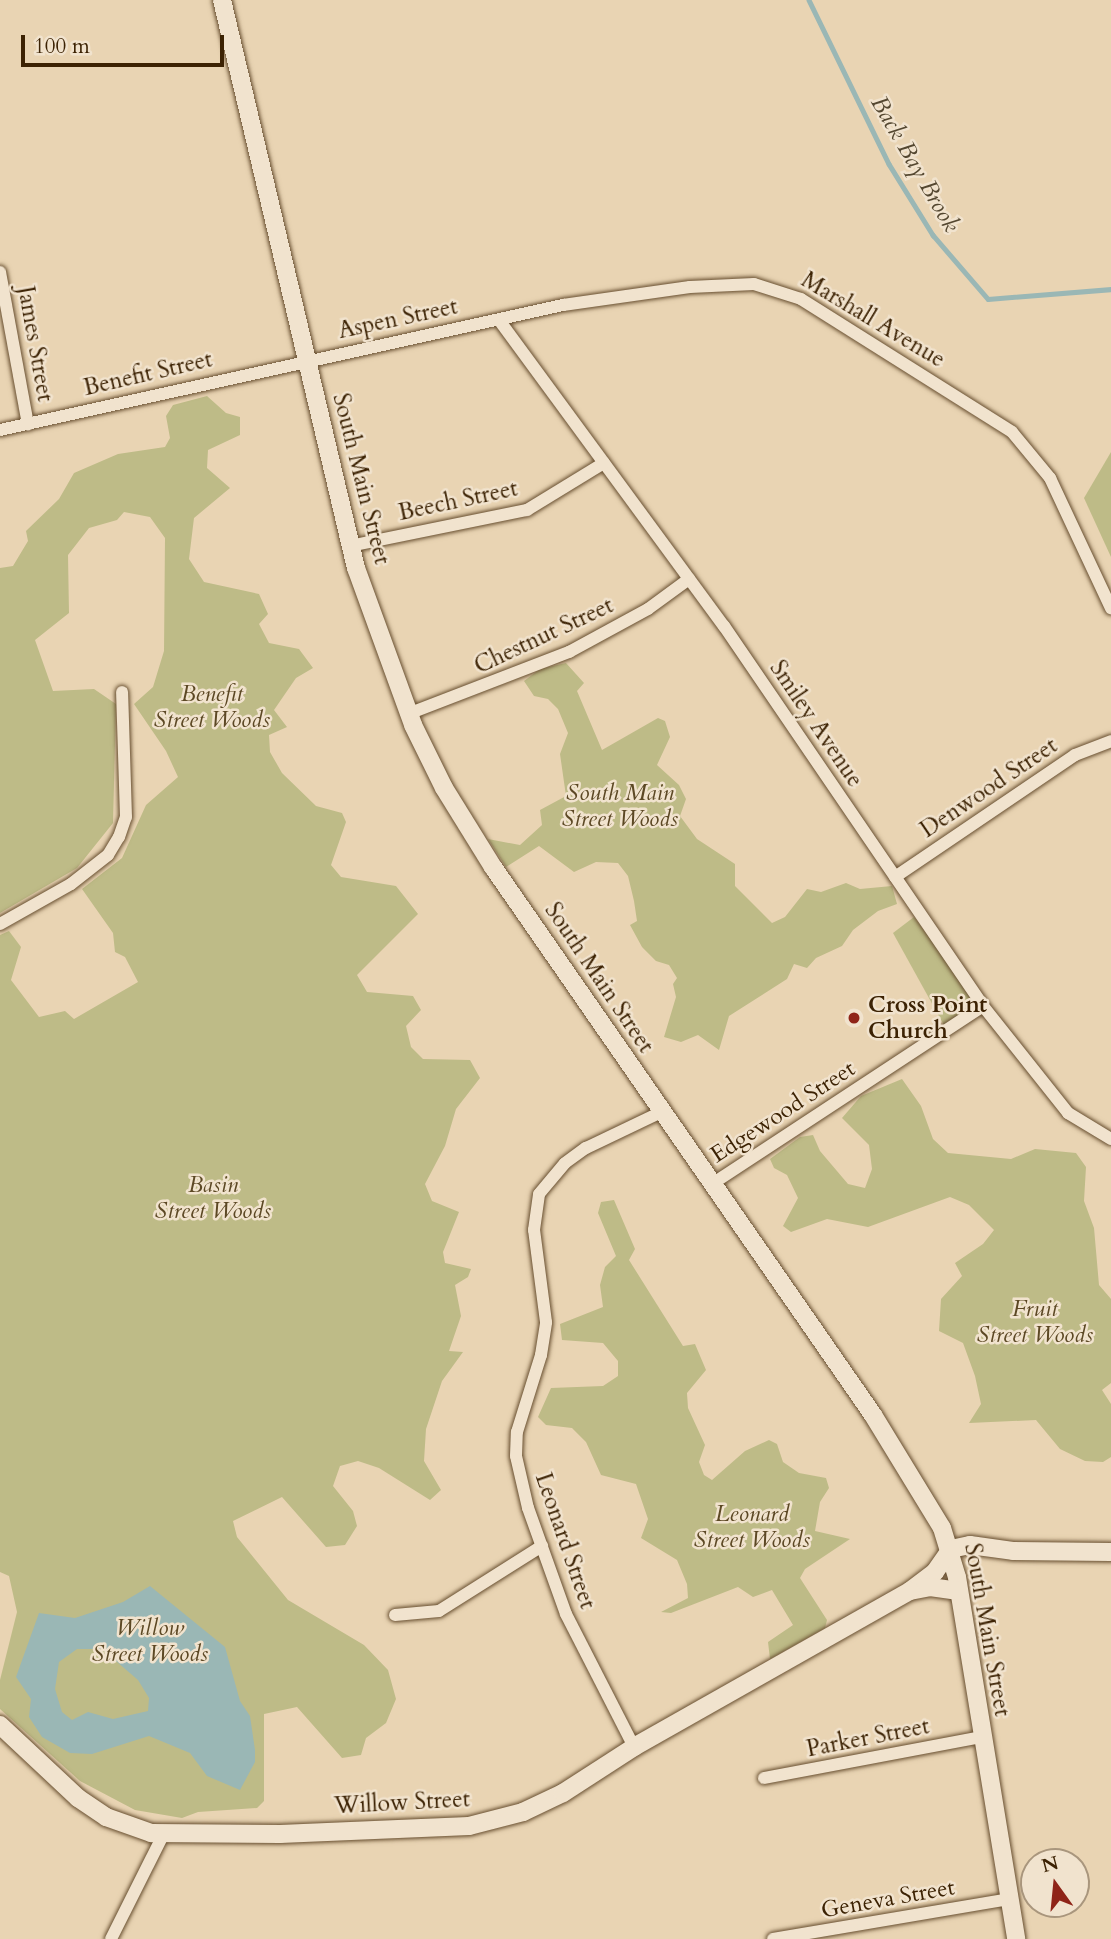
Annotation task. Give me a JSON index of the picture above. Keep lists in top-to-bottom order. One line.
{"streets":{"main road":["South Main Street","Willow Street"],"street":["Aspen Street","Marshall Avenue","James Street","Benefit Street","Beech Street","Chestnut Street","Smiley Avenue","Denwood Street","Edgewood Street","Leonard Street","Parker Street","Geneva Street"]},"crossings":[["Aspen Street","Marshall Avenue"],["Aspen Street","Benefit Street"],["Aspen Street","South Main Street"],["Aspen Street","Smiley Avenue"],["Marshall Avenue","Smiley Avenue"],["James Street","Benefit Street"],["Benefit Street","South Main Street"],["South Main Street","Beech Street"],["South Main Street","Chestnut Street"],["South Main Street","Edgewood Street"],["South Main Street","Leonard Street"],["South Main Street","Parker Street"],["South Main Street","Willow Street"],["South Main Street","Geneva Street"],["Beech Street","Smiley Avenue"],["Chestnut Street","Smiley Avenue"],["Smiley Avenue","Denwood Street"],["Smiley Avenue","Edgewood Street"],["Leonard Street","Willow Street"]],"water":["Back Bay Brook"],"parks":["Benefit Street Woods","South Main Street Woods","Basin Street Woods","Fruit Street Woods","Leonard Street Woods","Willow Street Woods"],"places":["Cross Point Church"],"scale_bar":"100 m","north":"top"}
